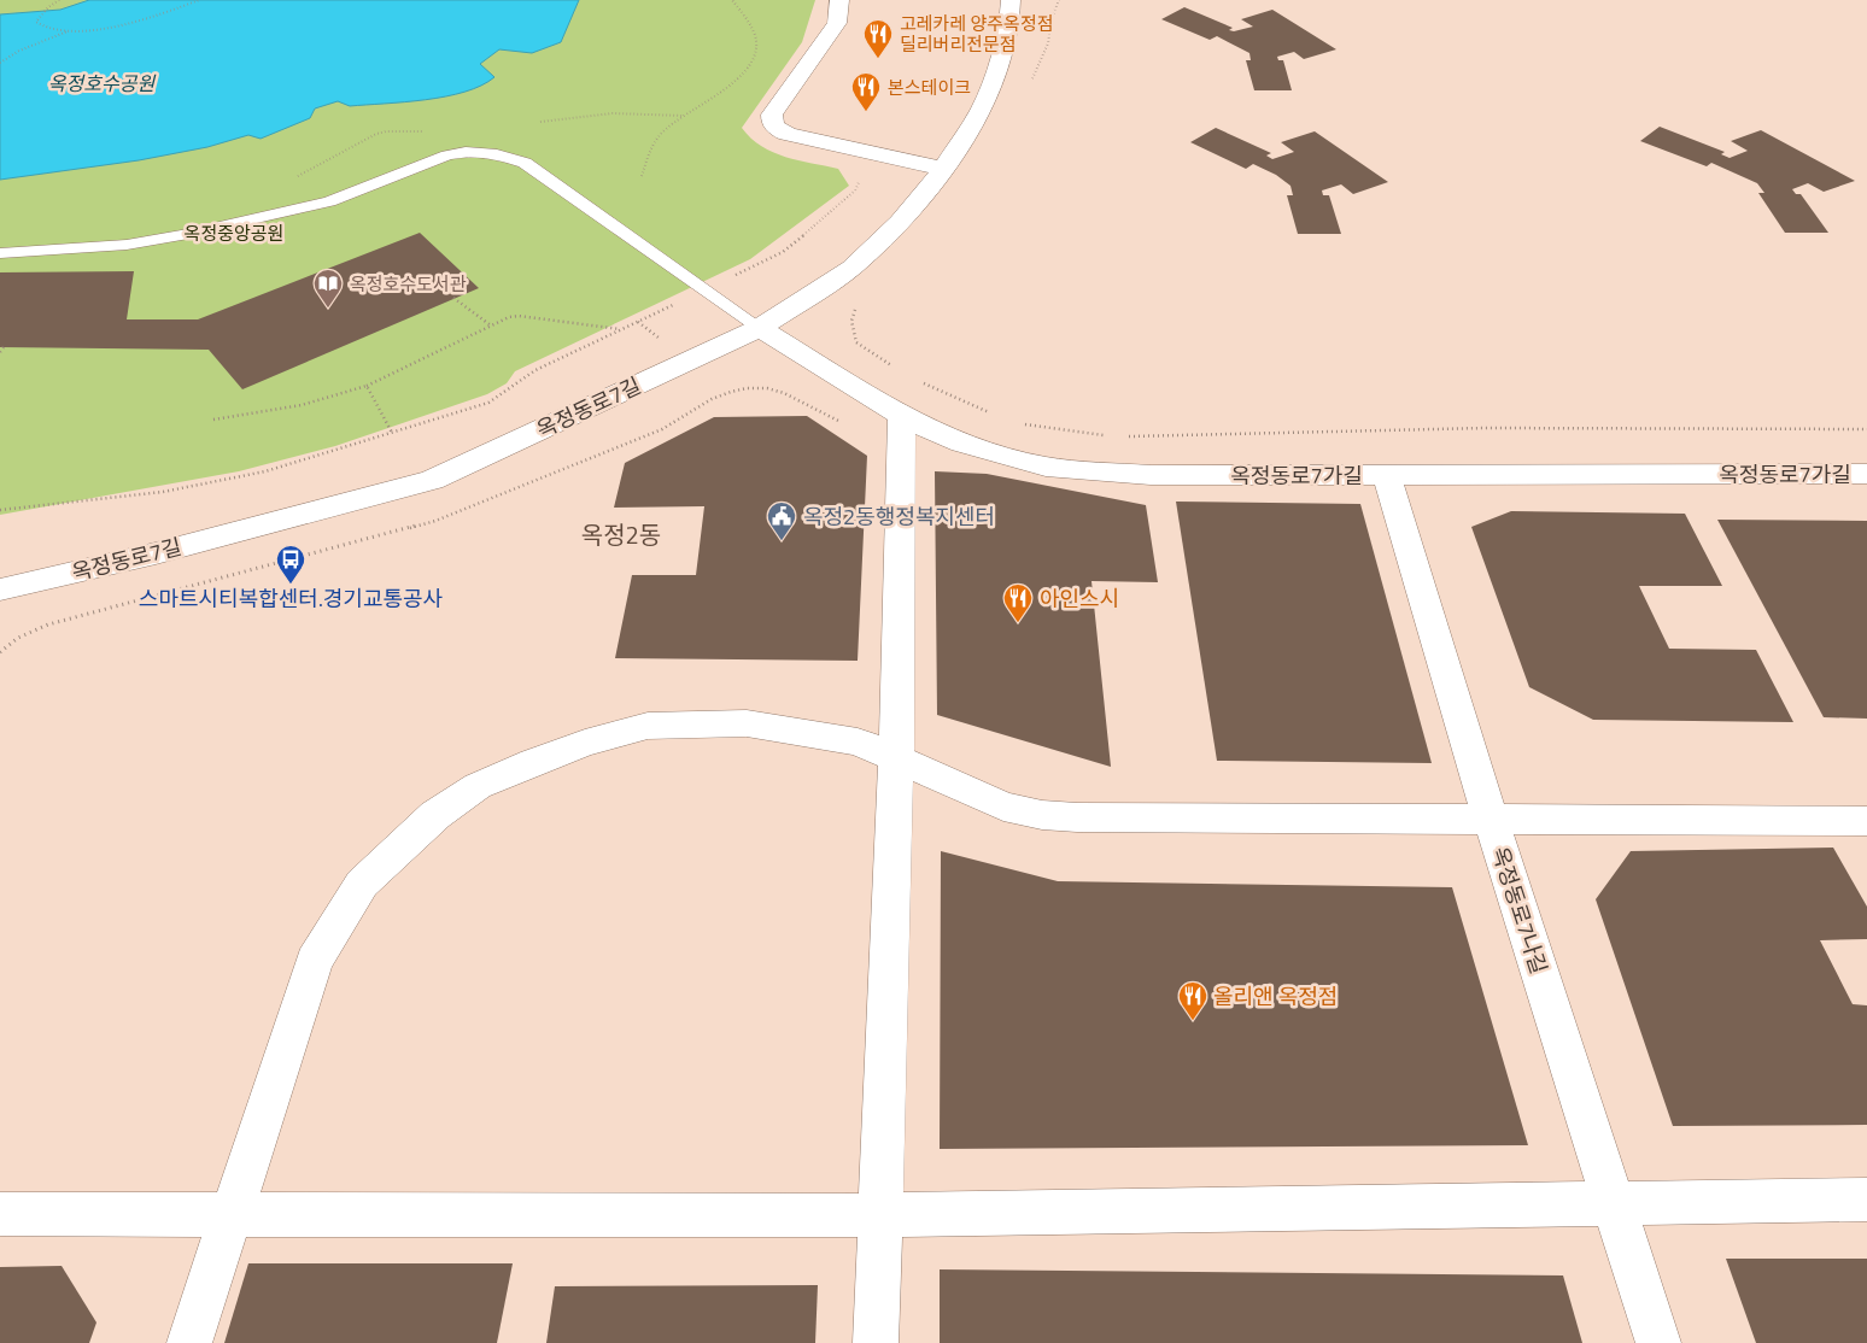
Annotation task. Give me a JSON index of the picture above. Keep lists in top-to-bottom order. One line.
{"streets":{"street":["옥정동로7길","옥정동로7가길","옥정동로7나길"]},"crossings":[["옥정동로7길","옥정동로7가길"],["옥정동로7가길","옥정동로7나길"]],"districts":["옥정2동"],"water":["옥정호수공원"],"parks":["옥정중앙공원"],"places":{"restaurant":["고레카레 양주옥정점 딜리버리전문점","본스테이크","아인스시","올리앤 옥정점"],"library":["옥정호수도서관"],"public building":["옥정2동행정복지센터"],"bus stop":["스마트시티복합센터.경기교통공사"]}}
